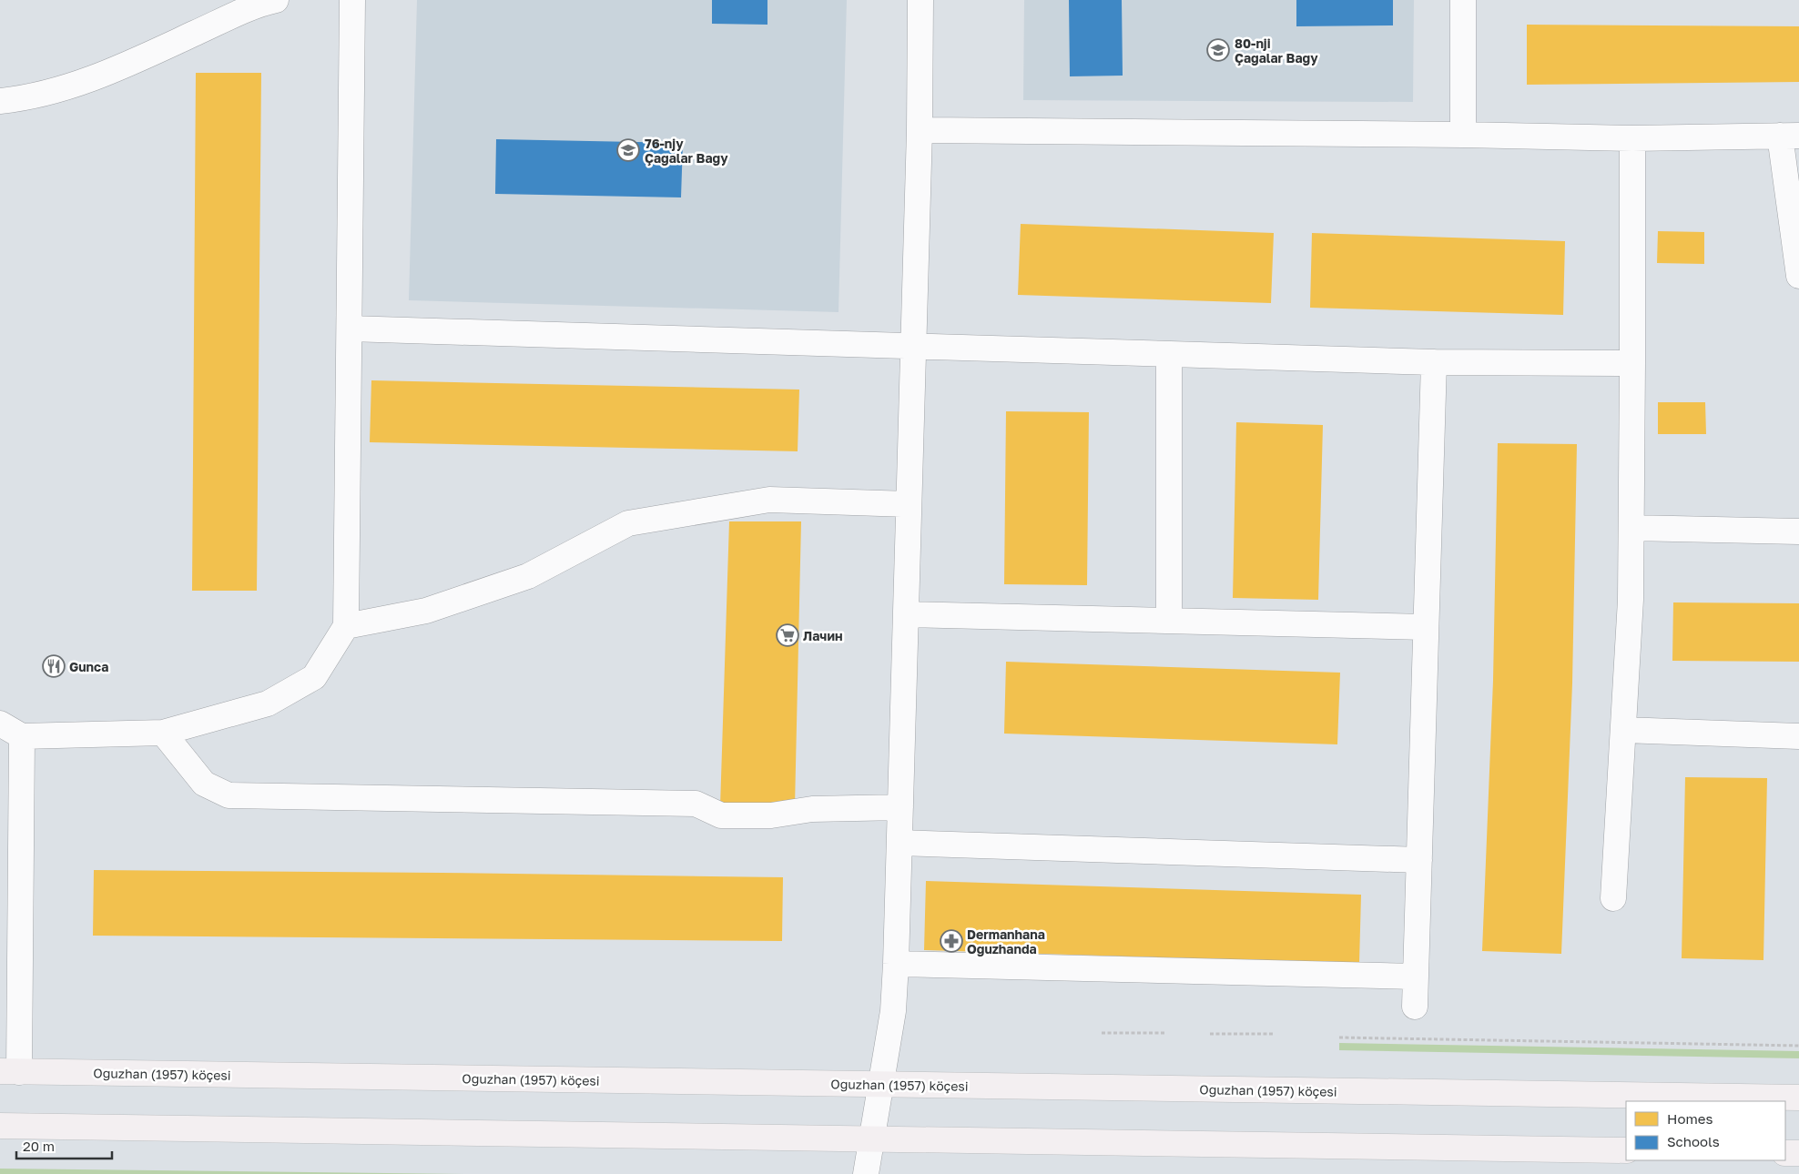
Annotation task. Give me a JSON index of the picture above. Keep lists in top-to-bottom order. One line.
{"streets":{"main road":["Oguzhan (1957) köçesi"]},"places":{"school or university":["80-nji Çagalar Bagy","76-njy Çagalar Bagy"],"supermarket":["Лачин"],"restaurant":["Gunca"],"pharmacy":["Dermanhana Oguzhanda"]},"legend":["Homes","Schools"],"scale_bar":"20 m"}
